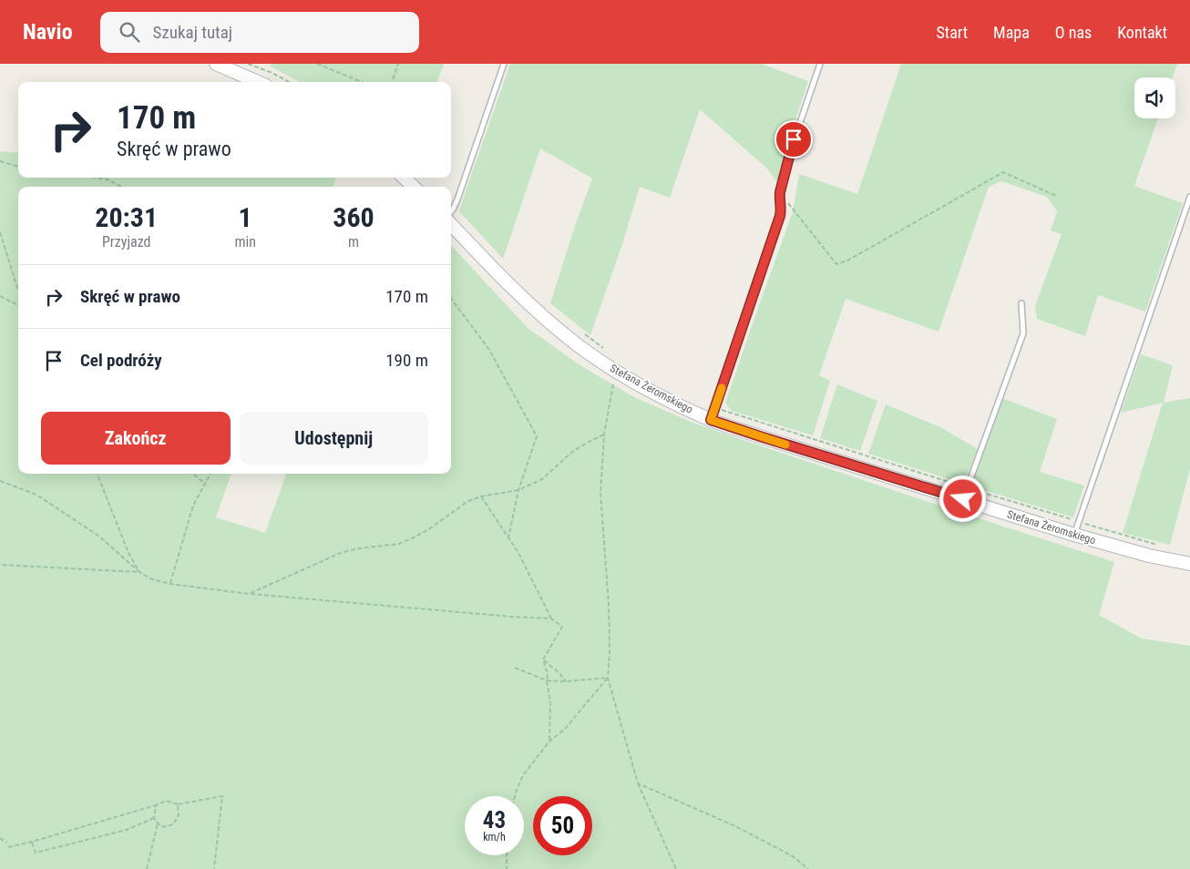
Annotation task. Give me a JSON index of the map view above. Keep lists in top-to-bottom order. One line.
{"streets":{"main road":["Stefana Żeromskiego"]},"page":{"header":"Navio","search":"Szukaj tutaj","nav":["Start","Mapa","O nas","Kontakt"],"turn":["170 m","Skręć w prawo"],"eta":["20:31","Przyjazd","1","min","360","m"],"list":[{"name":"Skręć w prawo","value":"170 m"},{"name":"Cel podróży","value":"190 m"}],"buttons":["Zakończ","Udostępnij"],"speed":"43 km/h","limit":"50"}}
